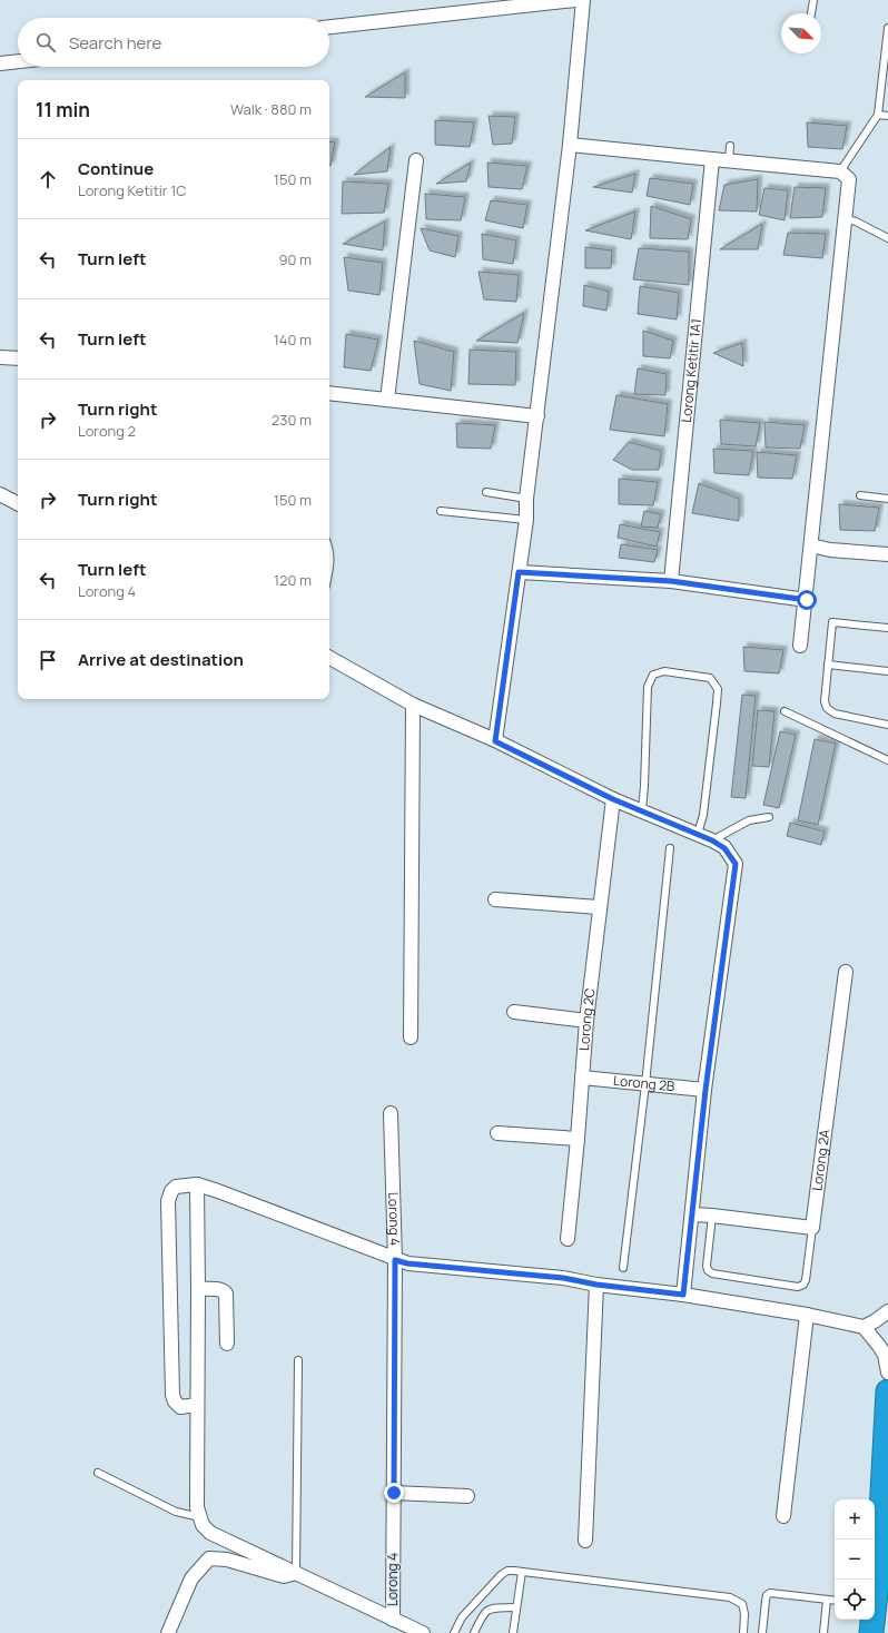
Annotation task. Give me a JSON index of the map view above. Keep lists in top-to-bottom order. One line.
{"streets":{"street":["Lorong Ketitir 1A1","Lorong 2C","Lorong 2B","Lorong 2A","Lorong 4"]},"crossings":[["Lorong 2C","Lorong 2B"]],"north":"bottom right","page":{"search":"Search here","heading":["11 min","Walk · 880 m"],"list":[["Continue","Lorong Ketitir 1C","150 m"],["Turn left","90 m"],["Turn left","140 m"],["Turn right","Lorong 2","230 m"],["Turn right","150 m"],["Turn left","Lorong 4","120 m"],"Arrive at destination"],"map_buttons":["+","−"]}}
